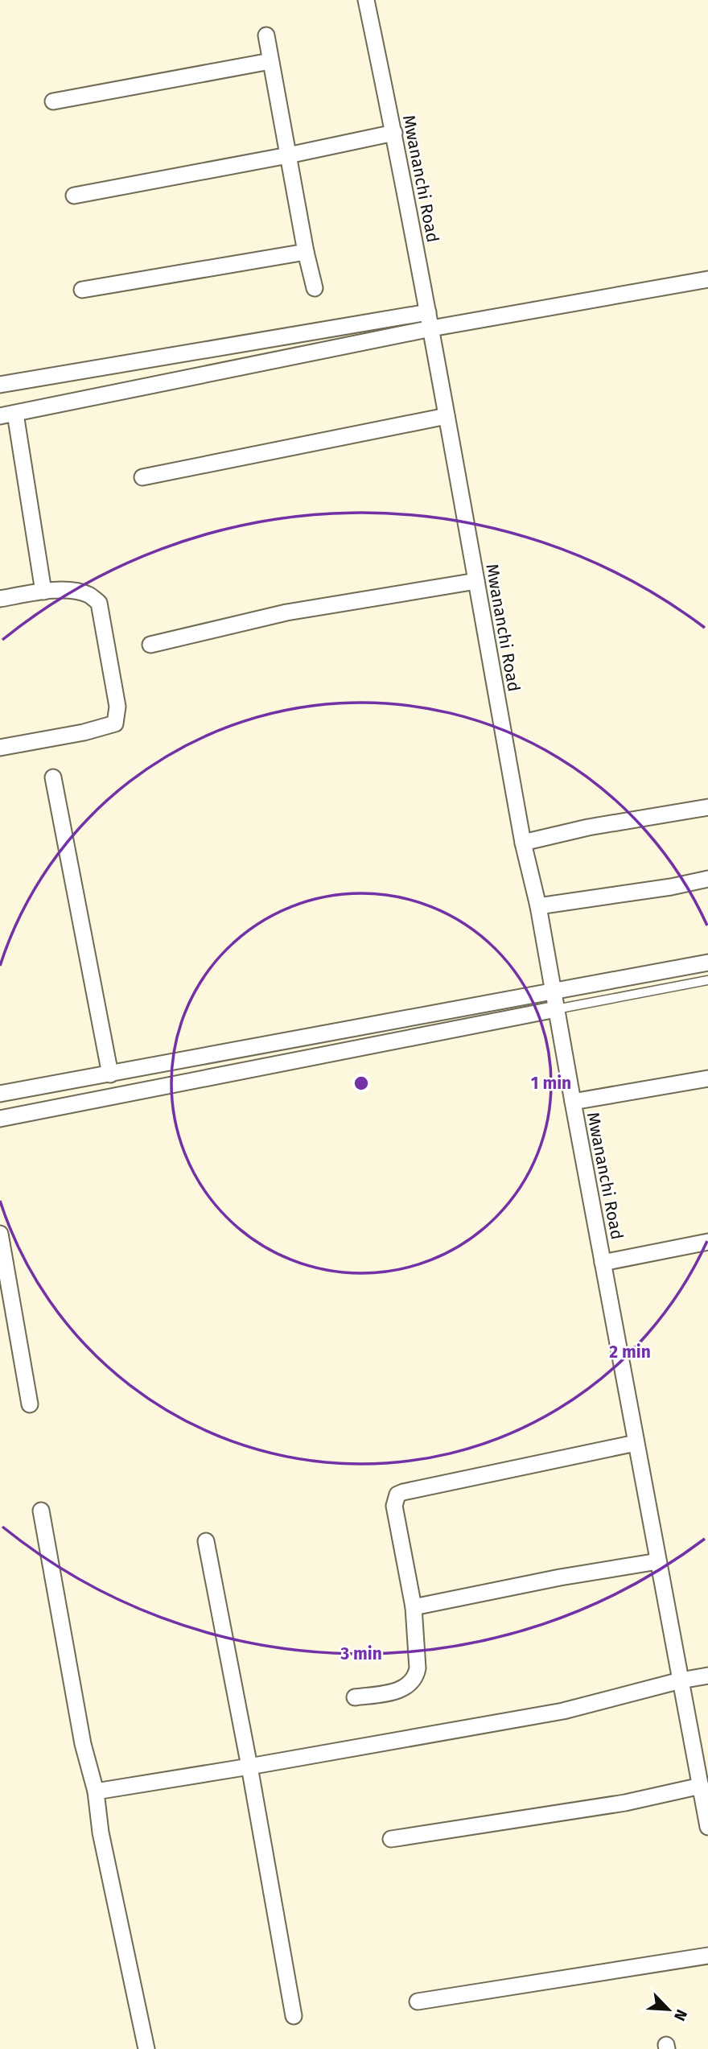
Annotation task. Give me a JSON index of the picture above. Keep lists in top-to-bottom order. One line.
{"streets":{"street":["Mwananchi Road"]},"north":"bottom right","rings":["1 min","2 min","3 min"]}
